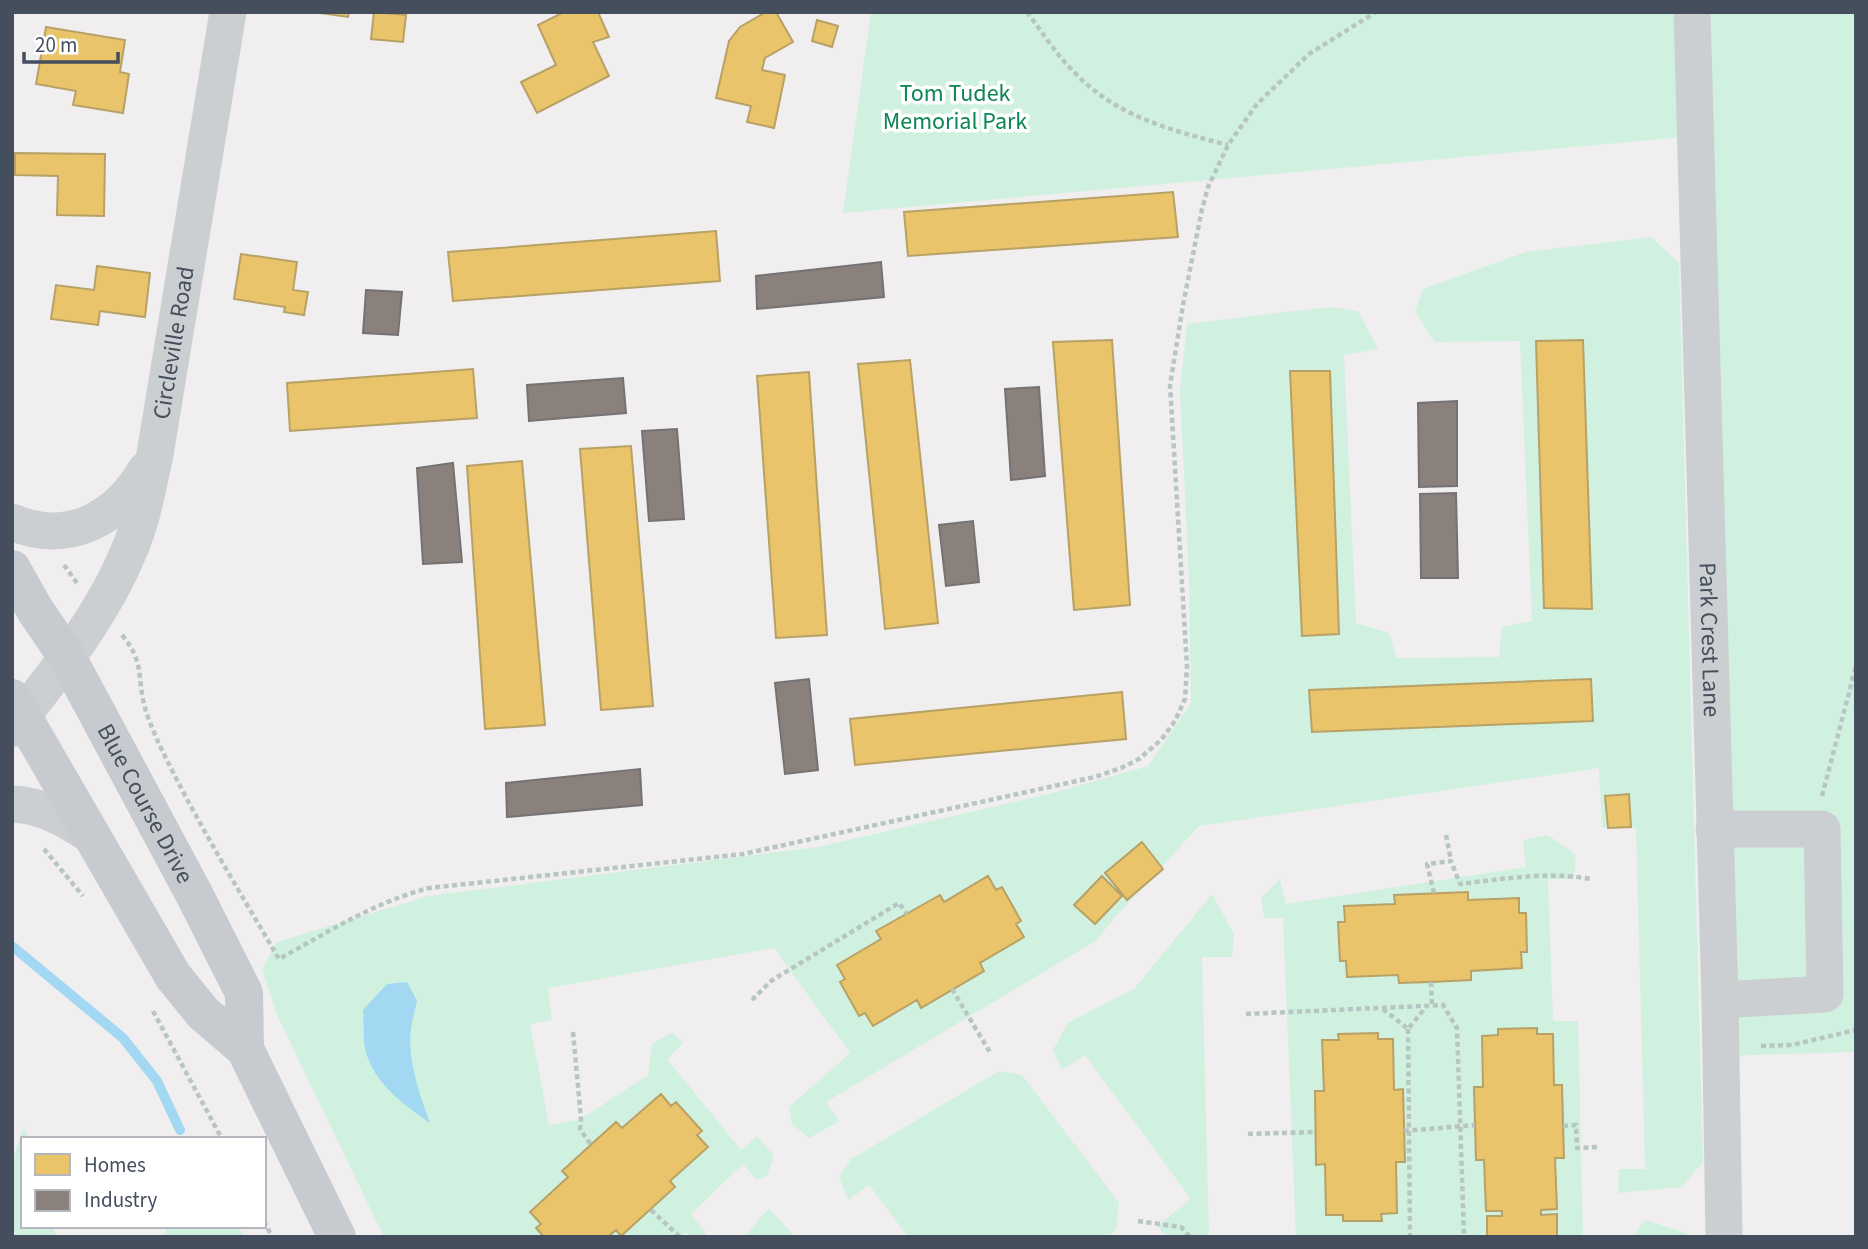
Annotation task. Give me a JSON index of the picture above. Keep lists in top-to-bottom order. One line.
{"streets":{"main road":["Blue Course Drive"],"street":["Circleville Road","Park Crest Lane"]},"crossings":[["Circleville Road","Blue Course Drive"]],"parks":["Tom Tudek Memorial Park"],"legend":["Homes","Industry"],"scale_bar":"20 m"}
